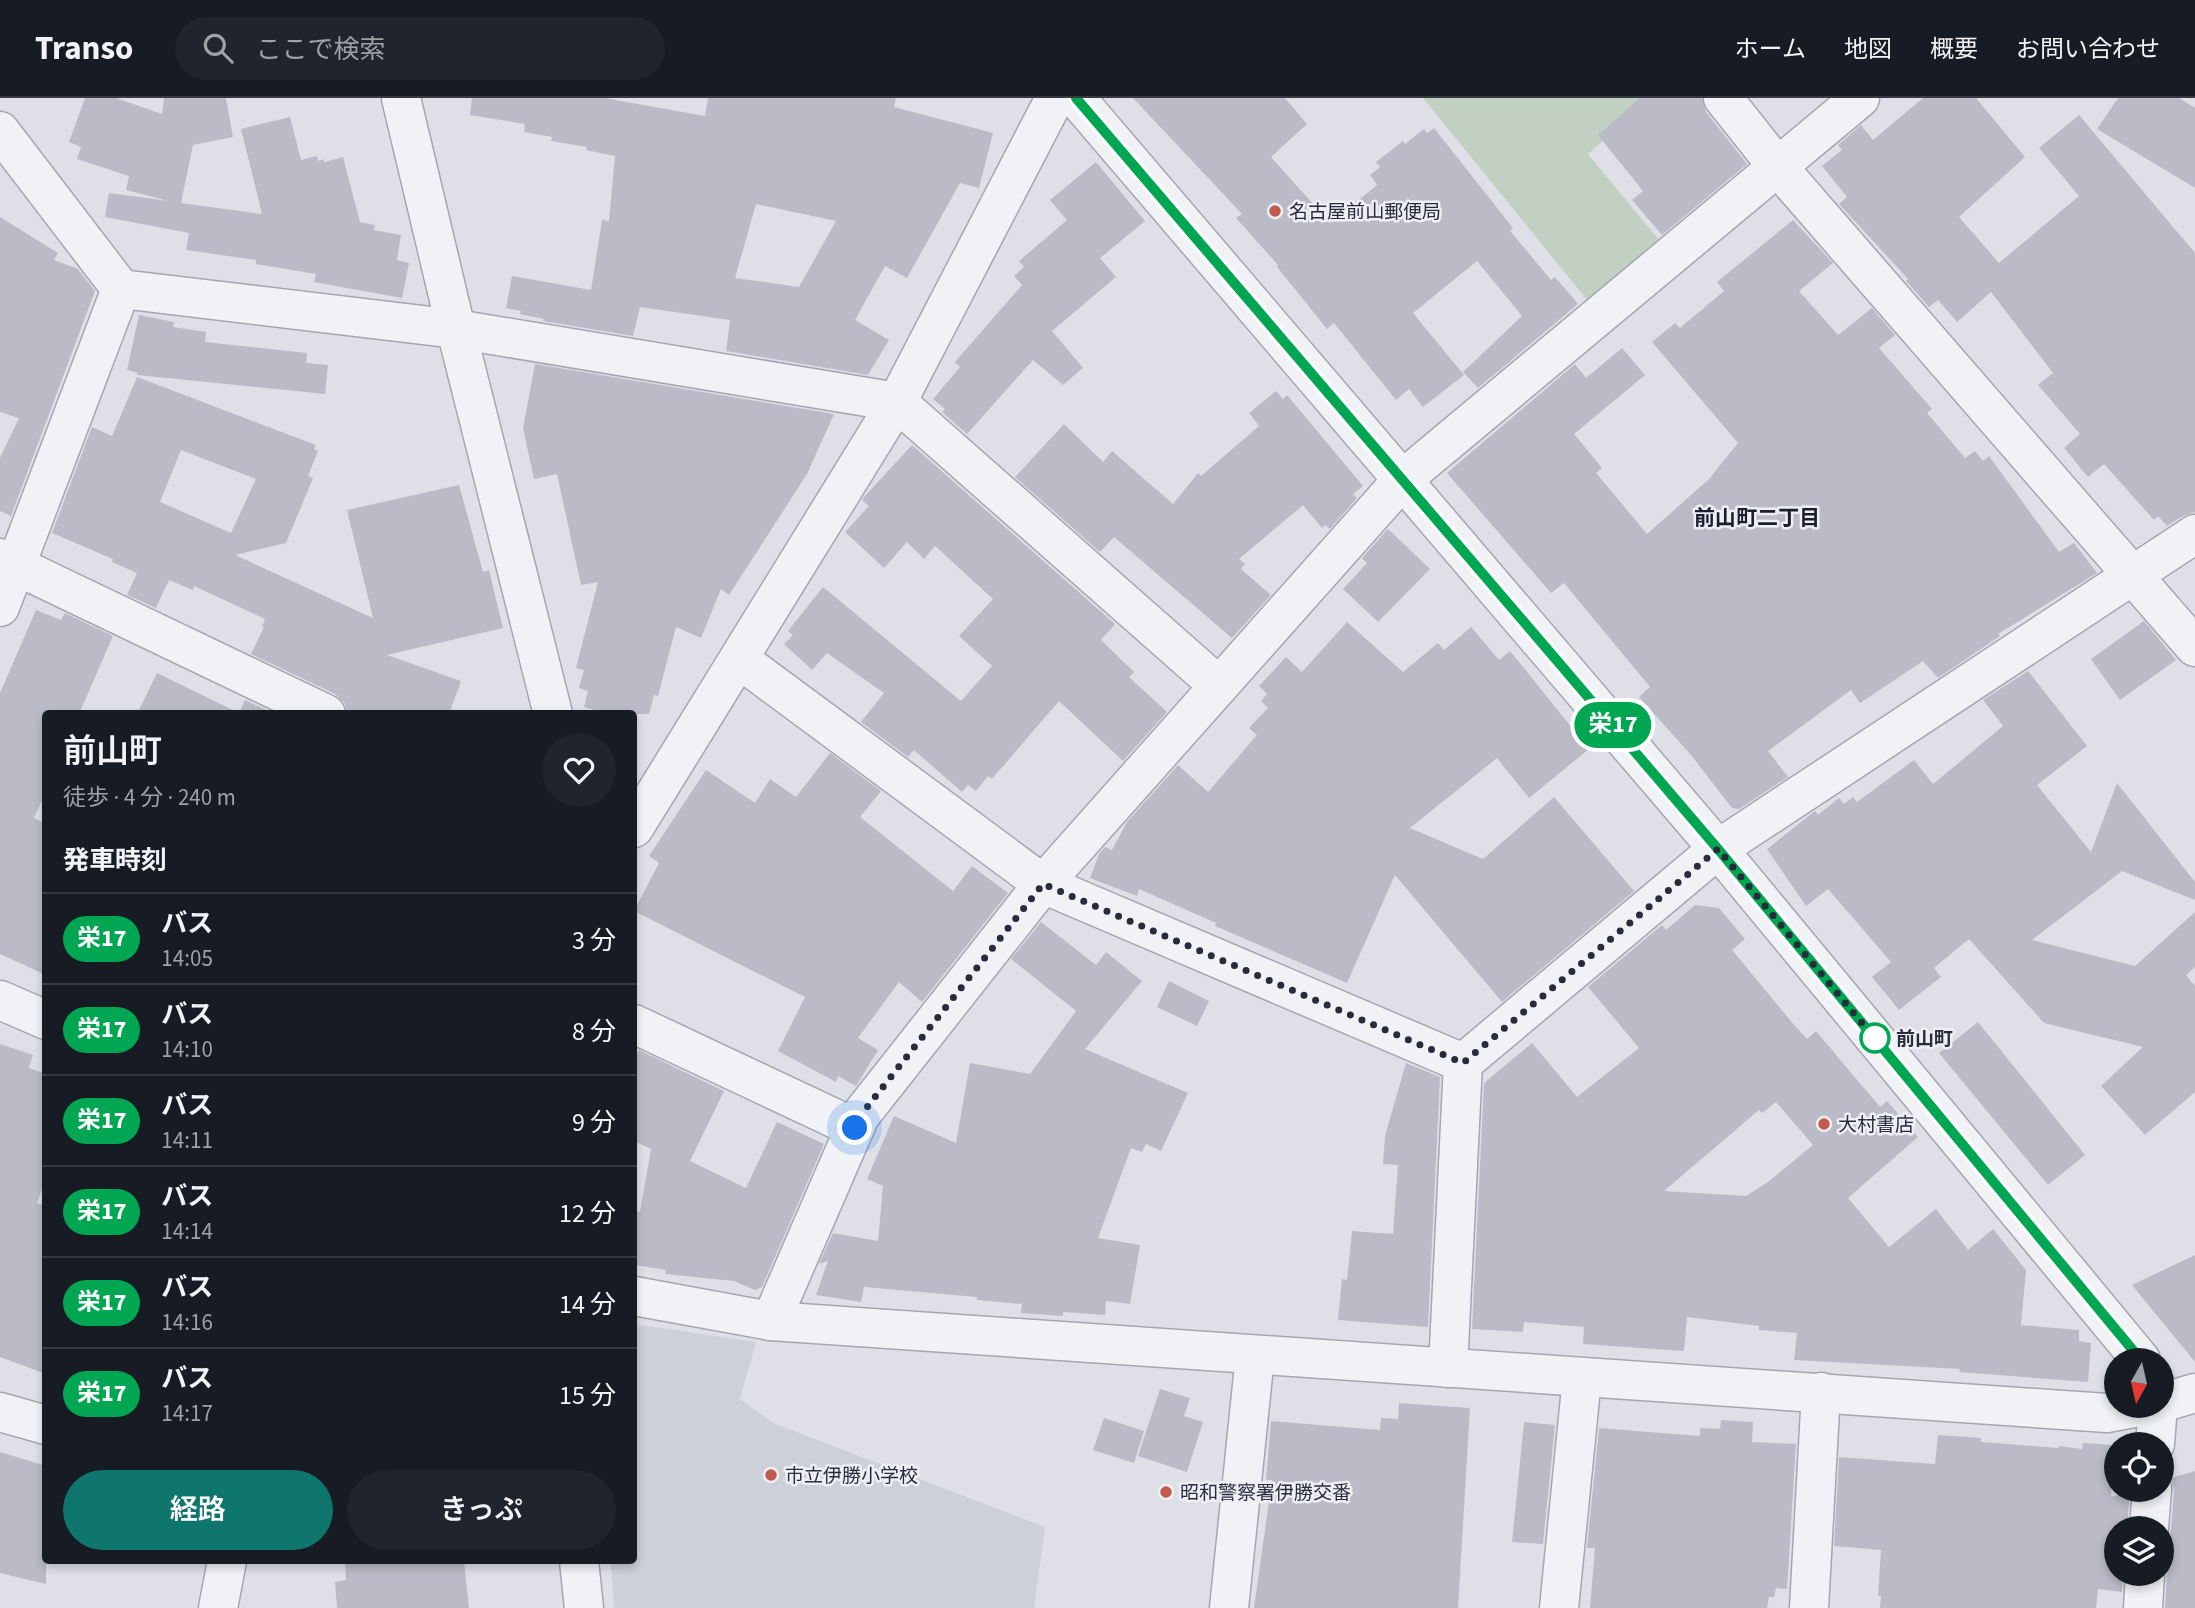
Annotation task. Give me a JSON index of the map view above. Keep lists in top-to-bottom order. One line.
{"districts":["前山町二丁目"],"places":["名古屋前山郵便局","前山町","大村書店","市立伊勝小学校","昭和警察署伊勝交番"],"lines":["bus line 栄17"],"north":"bottom","page":{"header":"Transo","search":"ここで検索","nav":["ホーム","地図","概要","お問い合わせ"],"on_map":"栄17","heading":[["前山町","徒歩 · 4 分 · 240 m"],"発車時刻"],"list":[{"mark":"栄17","name":"バス","note":"14:05","value":"3 分"},{"mark":"栄17","name":"バス","note":"14:10","value":"8 分"},{"mark":"栄17","name":"バス","note":"14:11","value":"9 分"},{"mark":"栄17","name":"バス","note":"14:14","value":"12 分"},{"mark":"栄17","name":"バス","note":"14:16","value":"14 分"},{"mark":"栄17","name":"バス","note":"14:17","value":"15 分"}],"buttons":["経路","きっぷ"]}}
